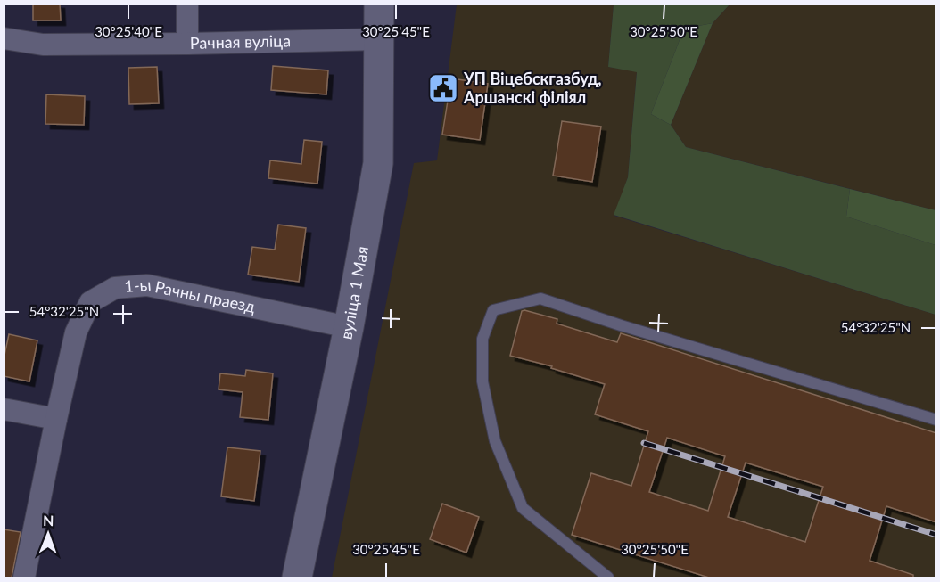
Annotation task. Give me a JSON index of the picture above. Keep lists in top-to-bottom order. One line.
{"streets":{"street":["Рачная вуліца","вуліца 1 Мая","1-ы Рачны праезд"]},"crossings":[["Рачная вуліца","вуліца 1 Мая"],["вуліца 1 Мая","1-ы Рачны праезд"]],"places":{"public building":["УП Віцебскгазбуд, Аршанскі філіял"]},"north":"top","coordinates":["30°25'40\"E","30°25'45\"E","30°25'50\"E","54°32'25\"N"]}
